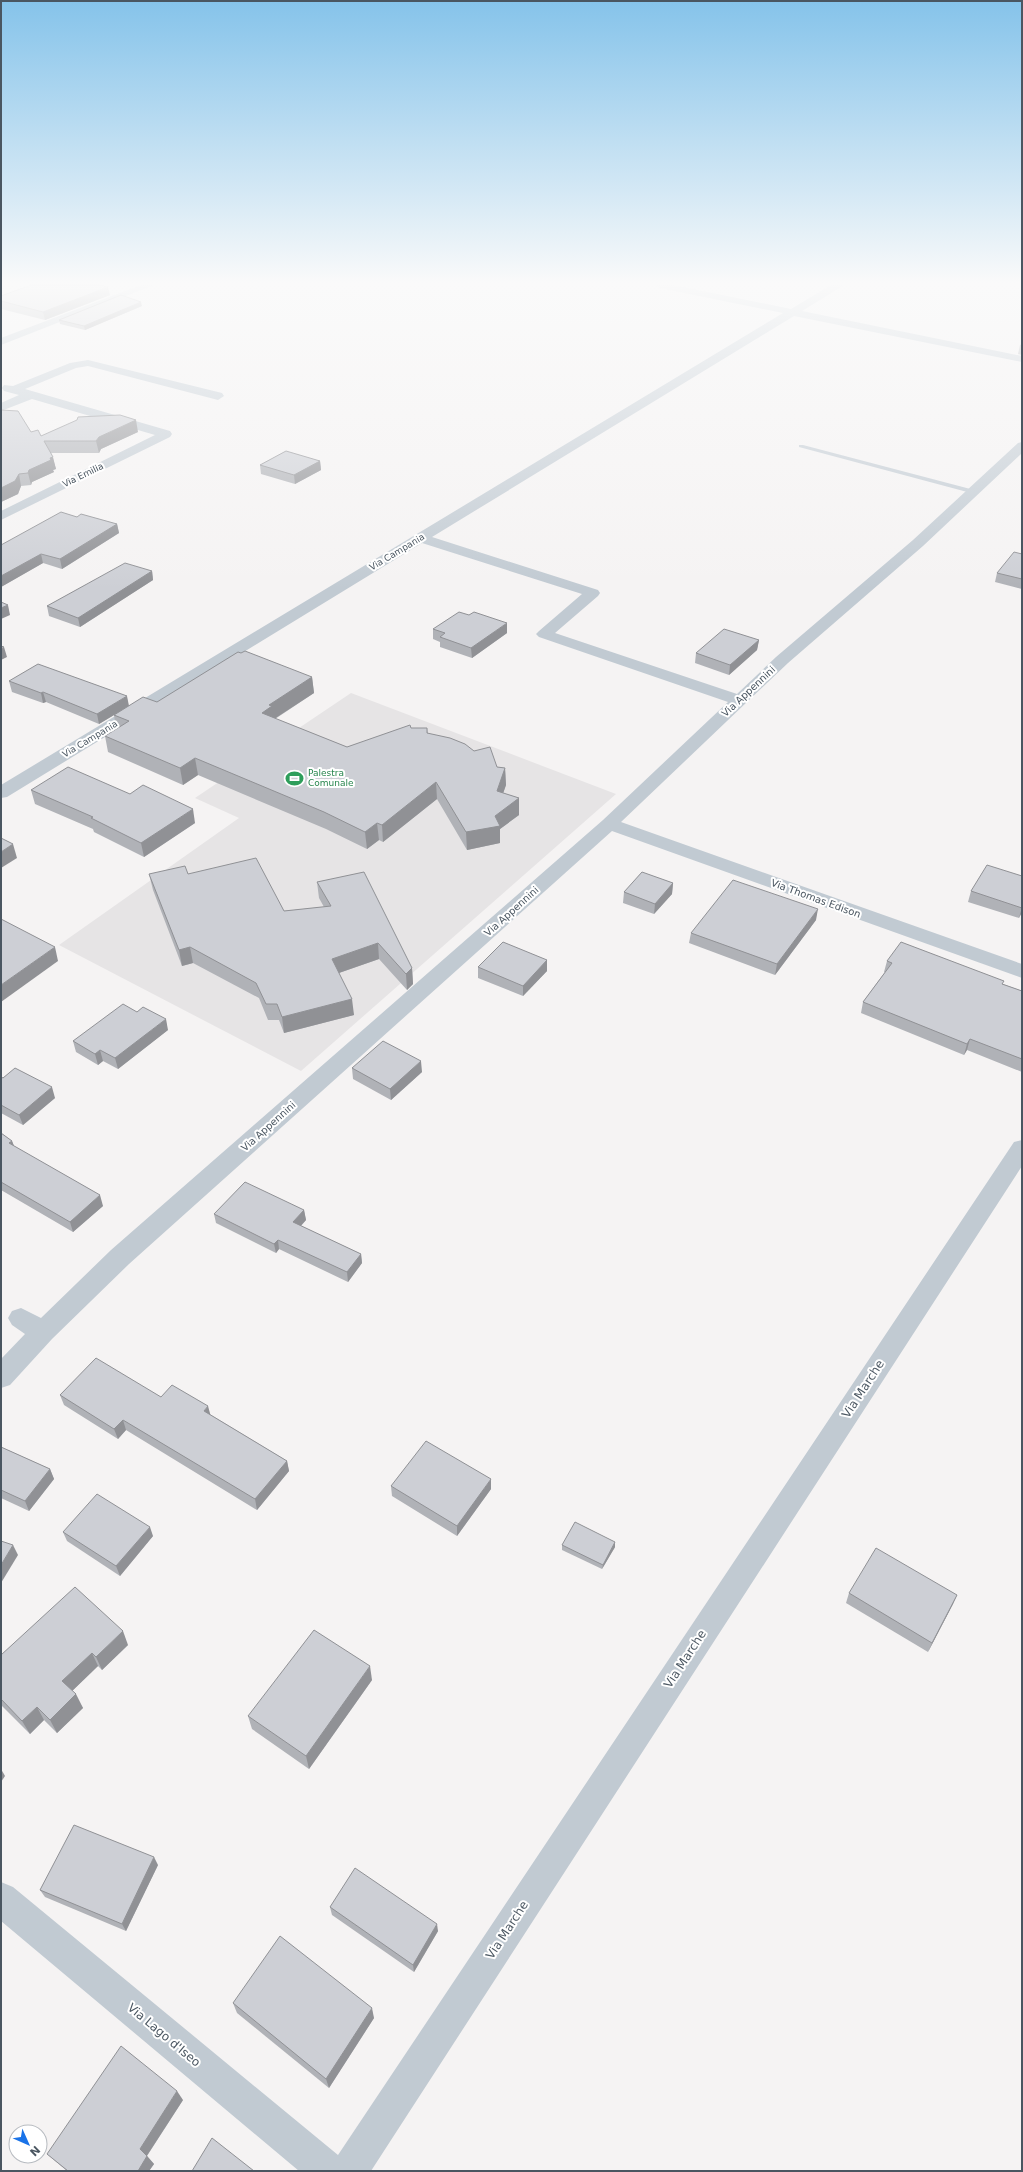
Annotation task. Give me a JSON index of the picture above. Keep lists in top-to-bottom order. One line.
{"streets":{"street":["Via Emilia","Via Campania","Via Appennini","Via Thomas Edison","Via Marche","Via Lago d'Iseo"]},"crossings":[["Via Appennini","Via Thomas Edison"]],"places":{"sports":["Palestra Comunale"]},"north":"bottom right"}
